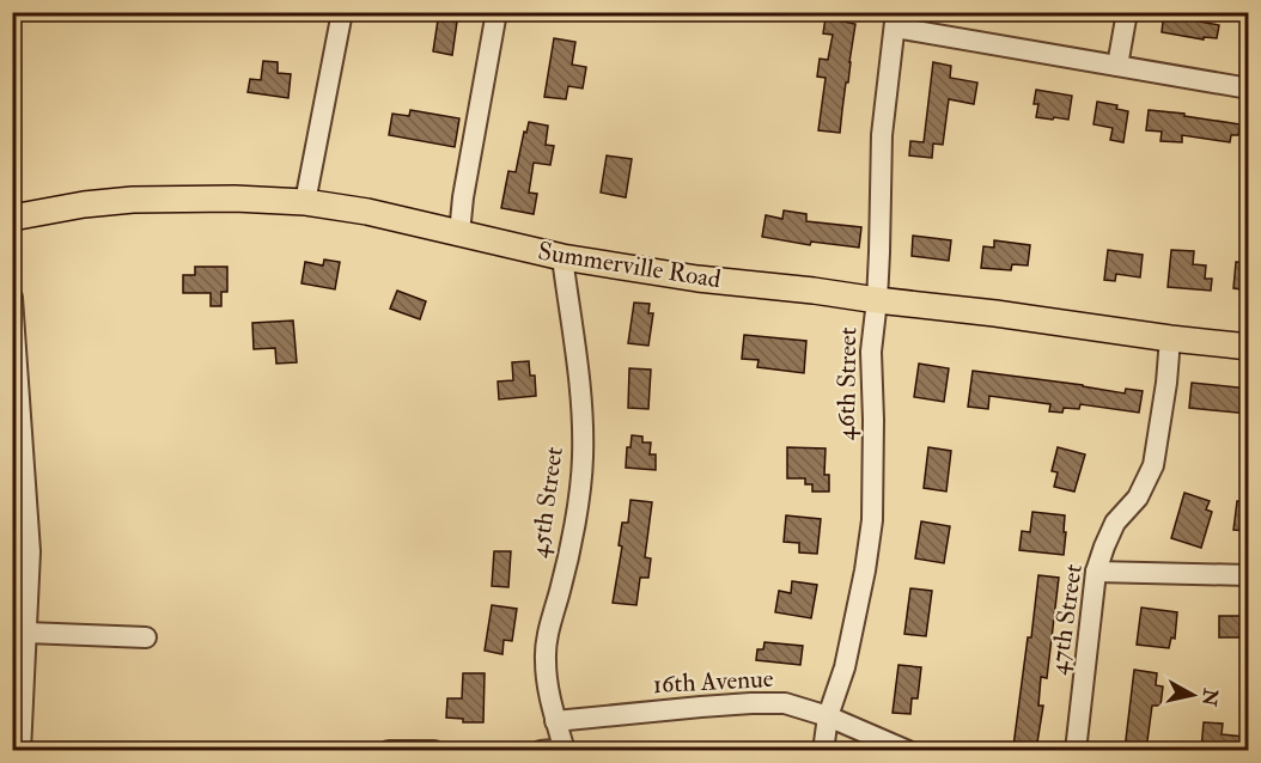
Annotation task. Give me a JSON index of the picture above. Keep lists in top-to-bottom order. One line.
{"streets":{"main road":["Summerville Road"],"street":["46th Street","45th Street","47th Street","16th Avenue"]},"crossings":[["Summerville Road","46th Street"],["Summerville Road","45th Street"],["Summerville Road","47th Street"],["46th Street","16th Avenue"],["45th Street","16th Avenue"]],"north":"right"}
